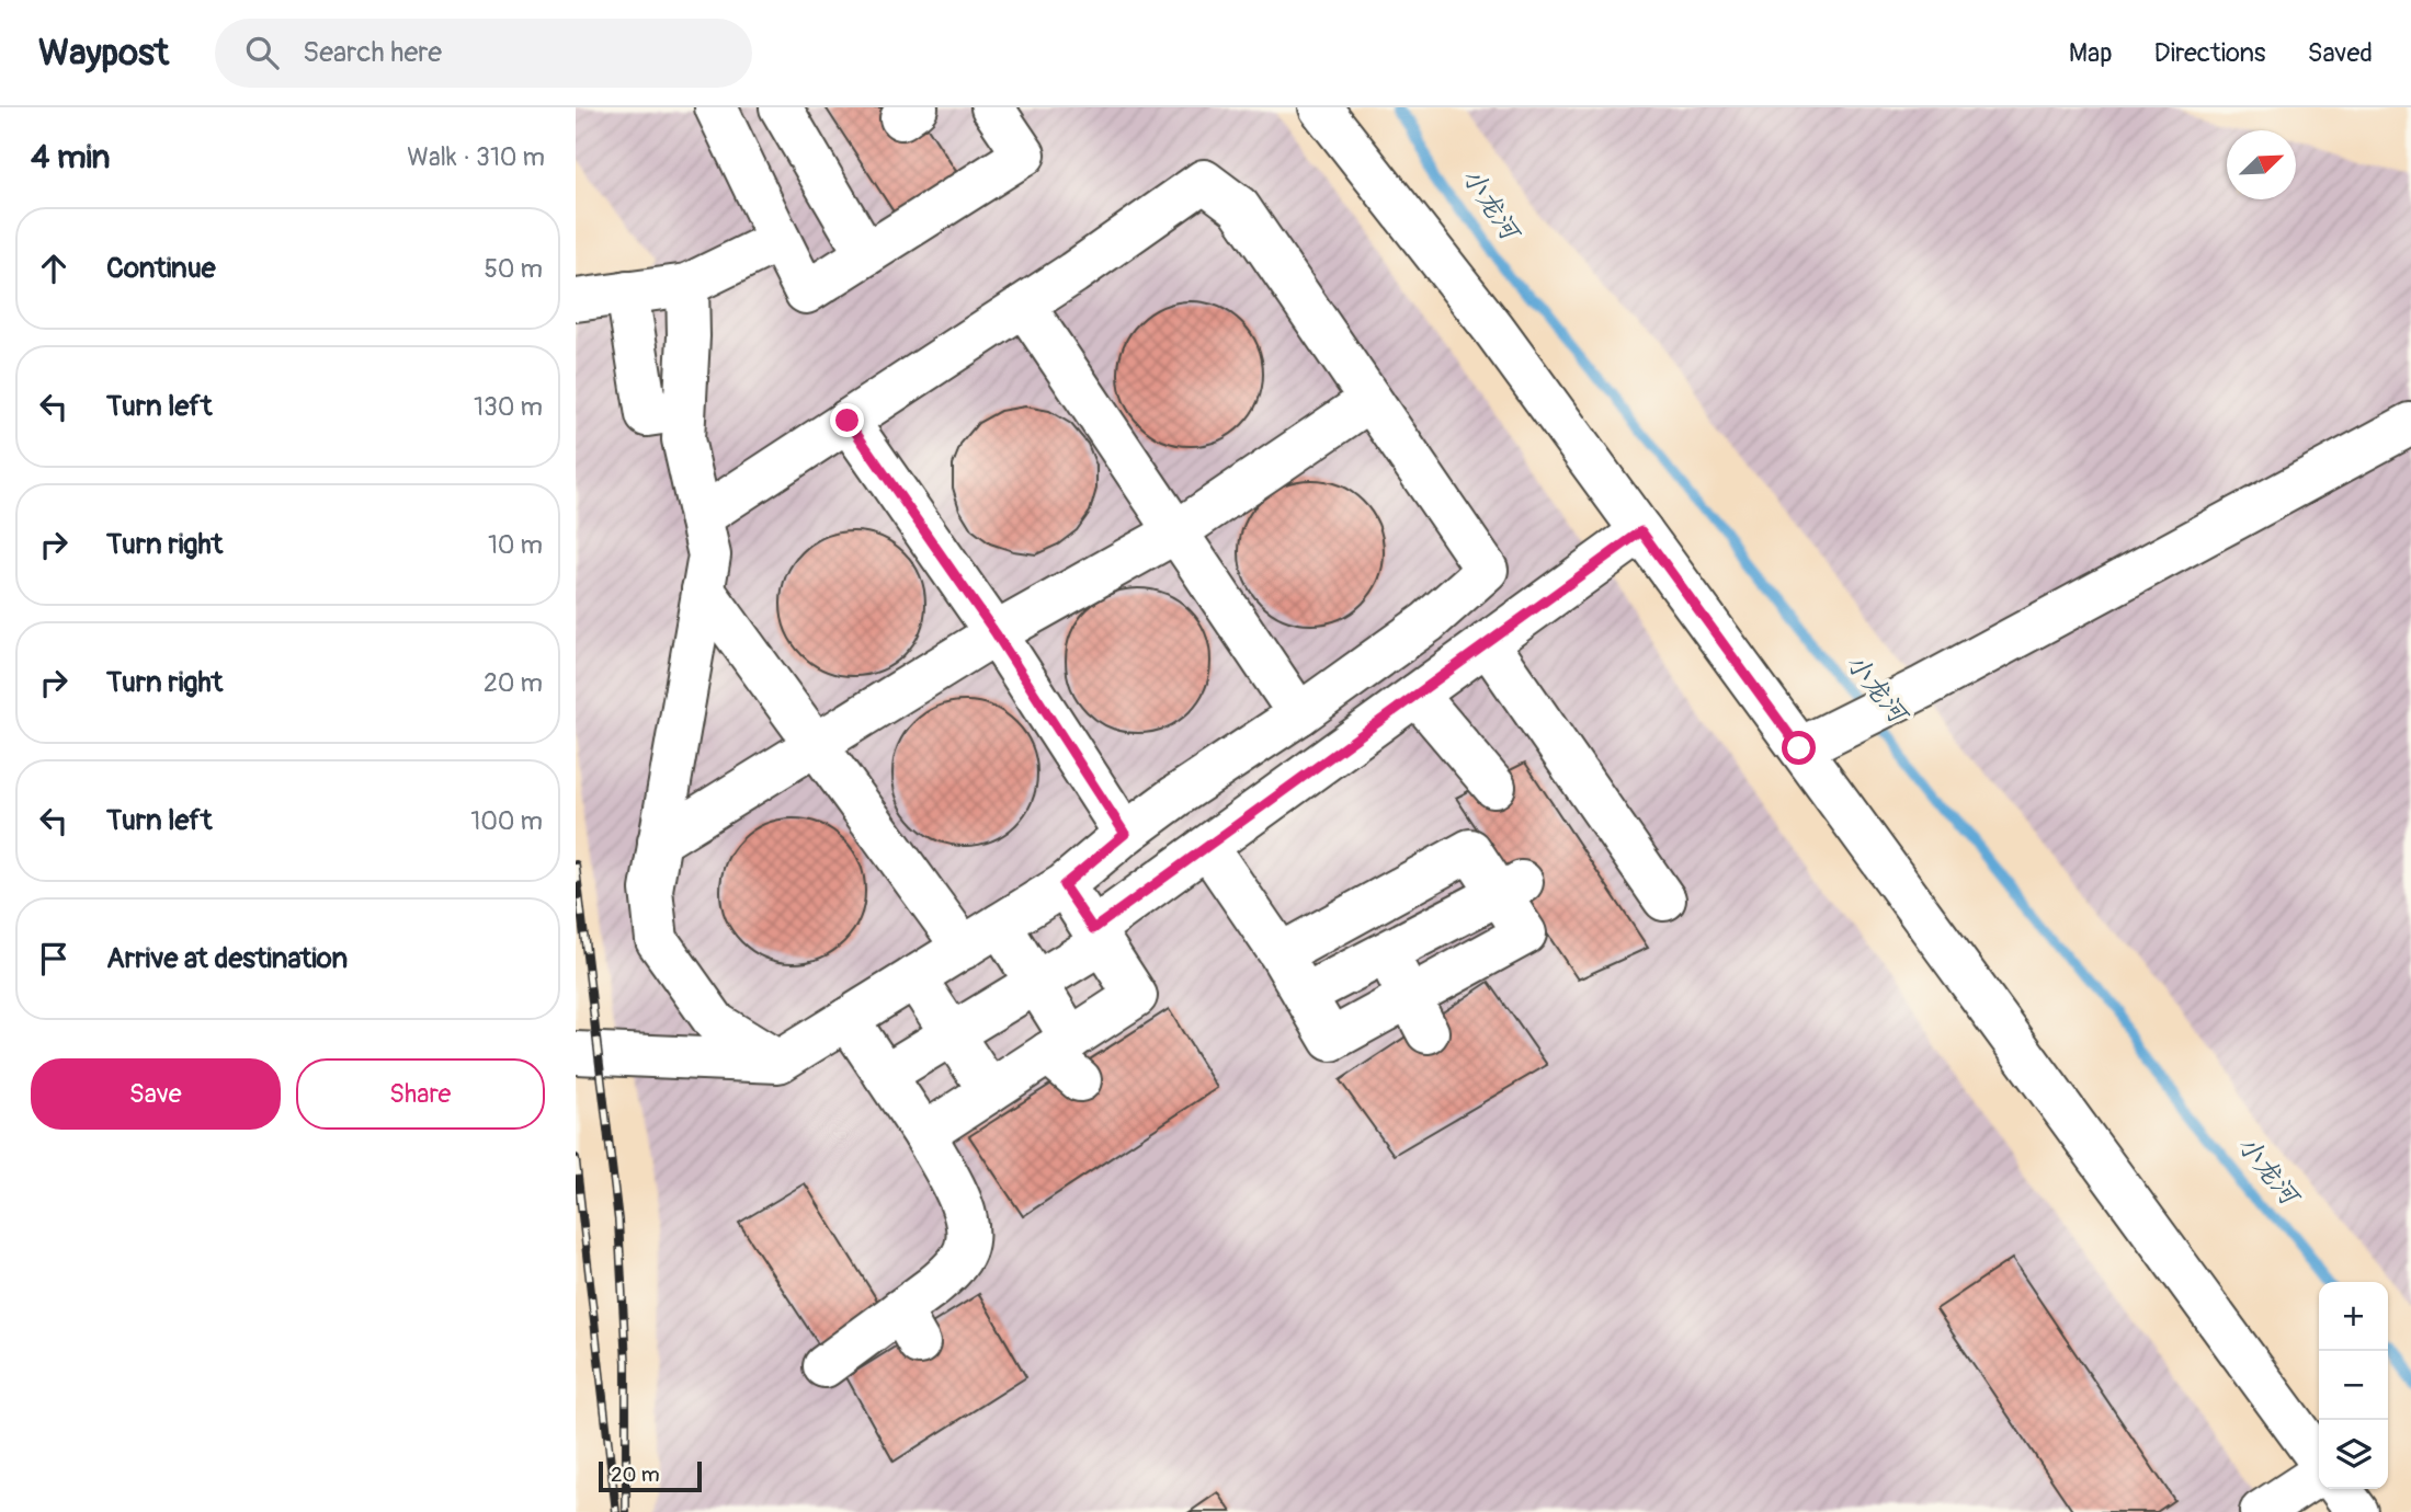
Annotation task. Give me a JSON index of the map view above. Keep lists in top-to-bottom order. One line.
{"water":["小龙河"],"scale_bar":"20 m","north":"top right","page":{"header":"Waypost","search":"Search here","nav":["Map","Directions","Saved"],"heading":["4 min","Walk · 310 m"],"list":[["Continue","50 m"],["Turn left","130 m"],["Turn right","10 m"],["Turn right","20 m"],["Turn left","100 m"],"Arrive at destination"],"buttons":["Save","Share"],"map_buttons":["+","−"],"scale":"20 m"}}
